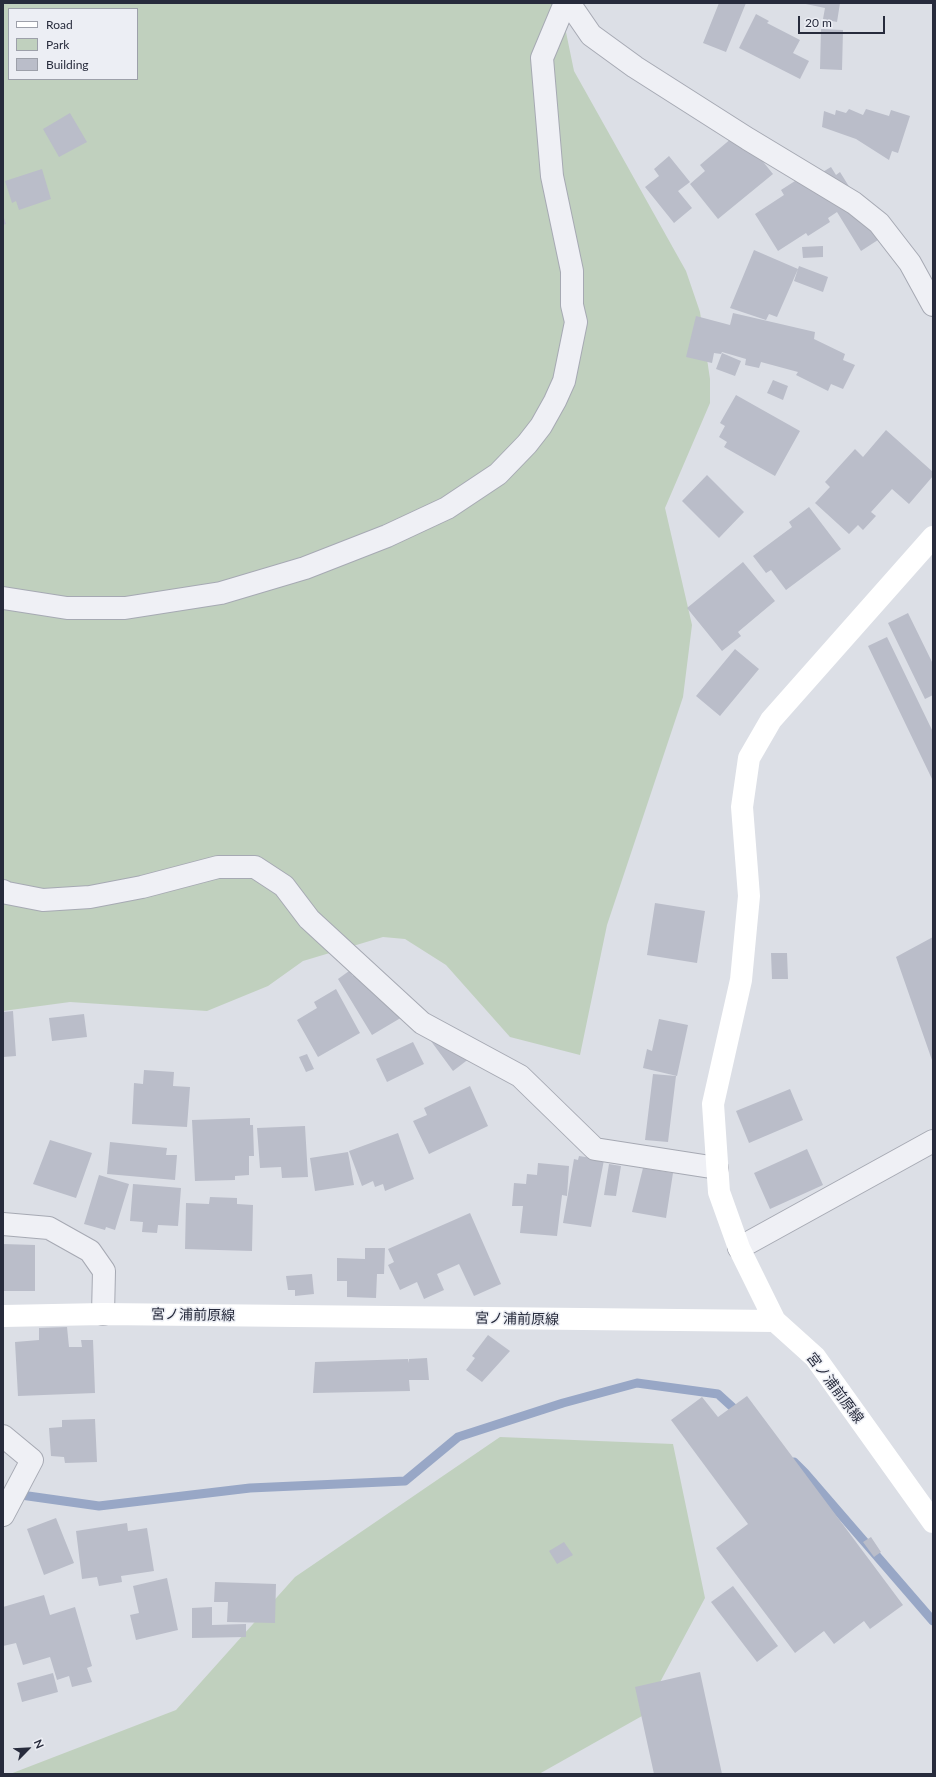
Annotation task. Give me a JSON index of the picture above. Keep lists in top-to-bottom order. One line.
{"streets":{"main road":["宮ノ浦前原線"]},"legend":["Road","Park","Building"],"scale_bar":"20 m","north":"top right"}
